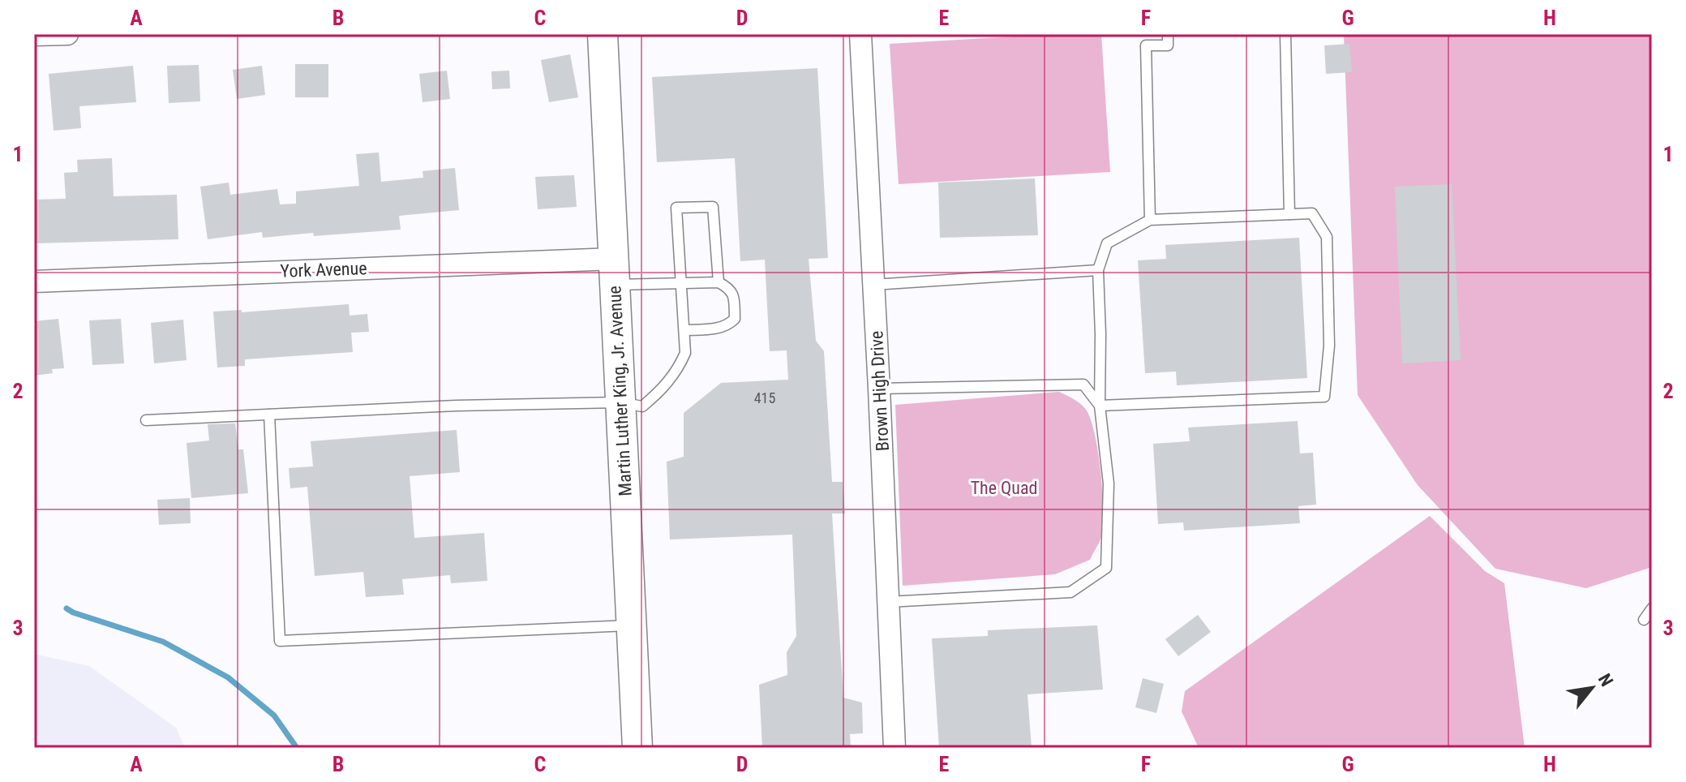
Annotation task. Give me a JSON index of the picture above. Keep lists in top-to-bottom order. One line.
{"streets":{"main road":["Martin Luther King, Jr. Avenue"],"street":["York Avenue","Brown High Drive"]},"crossings":[["York Avenue","Martin Luther King, Jr. Avenue"]],"parks":["The Quad"],"house_numbers":["415"],"north":"top right","grid":{"columns":["A","B","C","D","E","F","G","H"],"rows":["1","2","3"]}}
